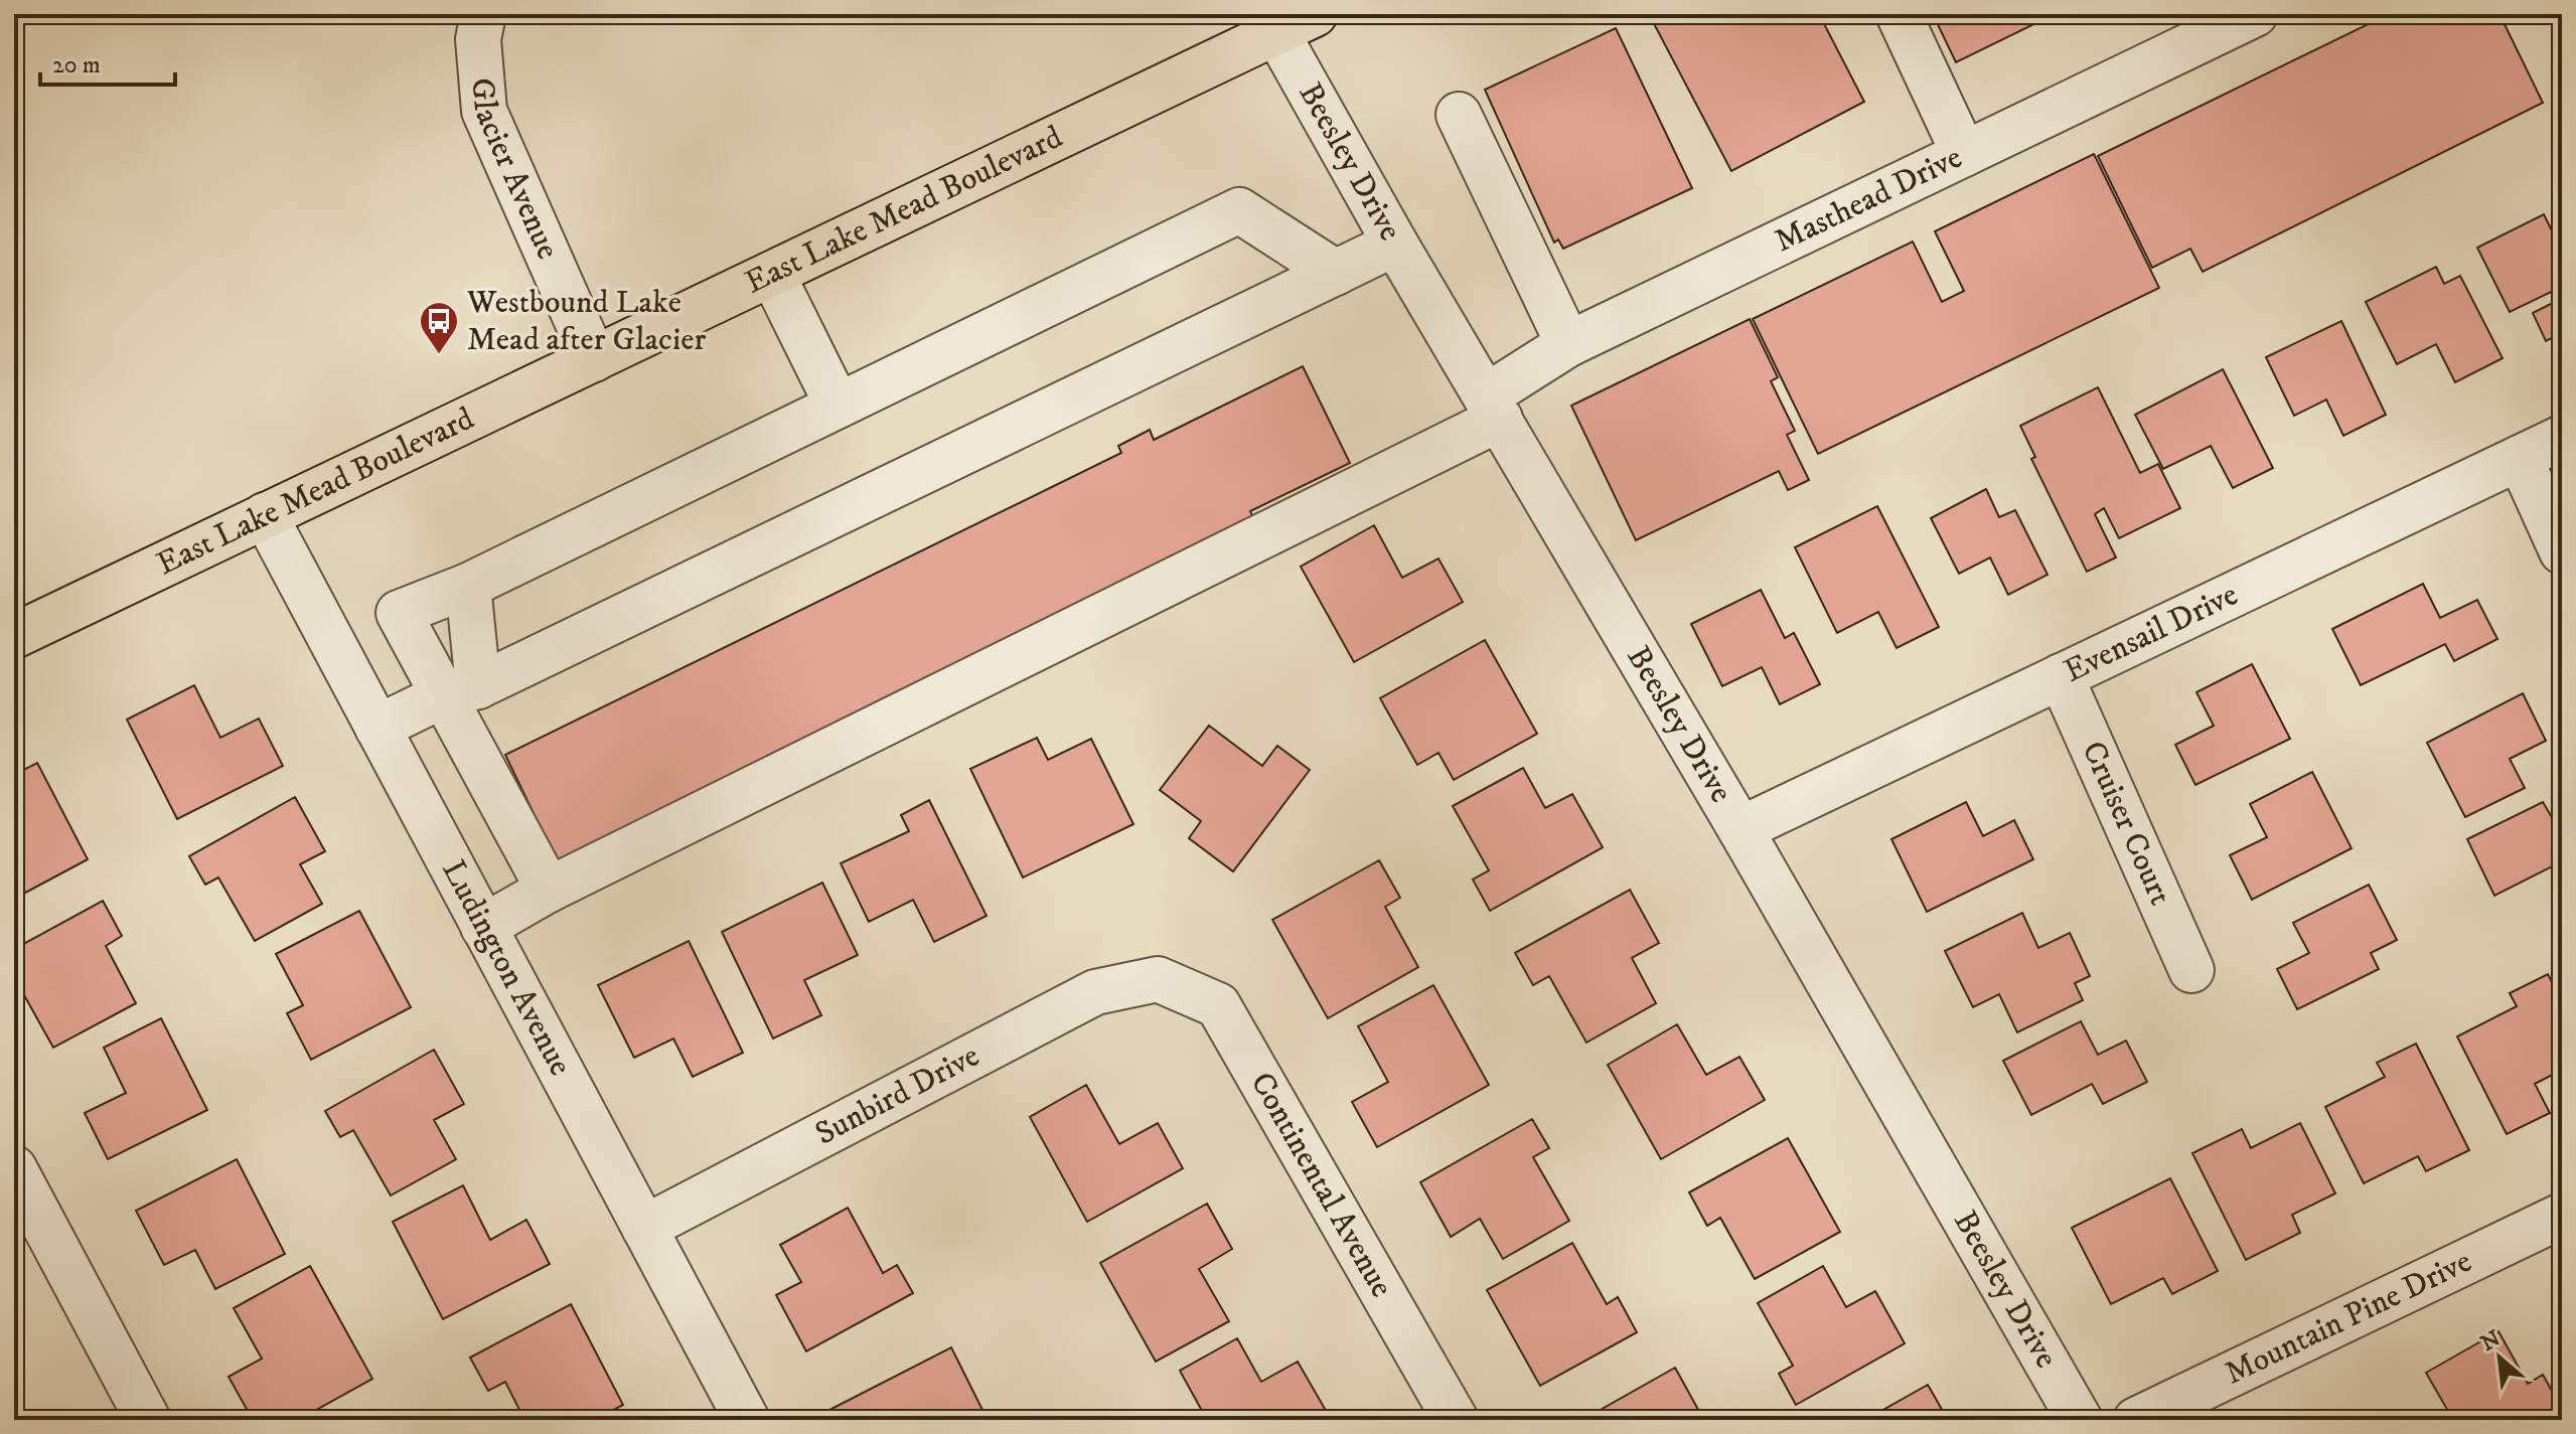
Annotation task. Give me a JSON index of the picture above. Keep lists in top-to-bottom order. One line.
{"streets":{"main road":["East Lake Mead Boulevard"],"street":["Beesley Drive","Glacier Avenue","Masthead Drive","Evensail Drive","Cruiser Court","Ludington Avenue","Sunbird Drive","Continental Avenue","Mountain Pine Drive"]},"crossings":[["Beesley Drive","Masthead Drive"],["Beesley Drive","East Lake Mead Boulevard"],["Beesley Drive","Evensail Drive"],["Glacier Avenue","East Lake Mead Boulevard"],["Masthead Drive","Ludington Avenue"],["East Lake Mead Boulevard","Ludington Avenue"],["Evensail Drive","Cruiser Court"],["Ludington Avenue","Sunbird Drive"],["Sunbird Drive","Continental Avenue"]],"places":{"bus stop":["Westbound Lake Mead after Glacier"]},"scale_bar":"20 m","north":"top left"}
